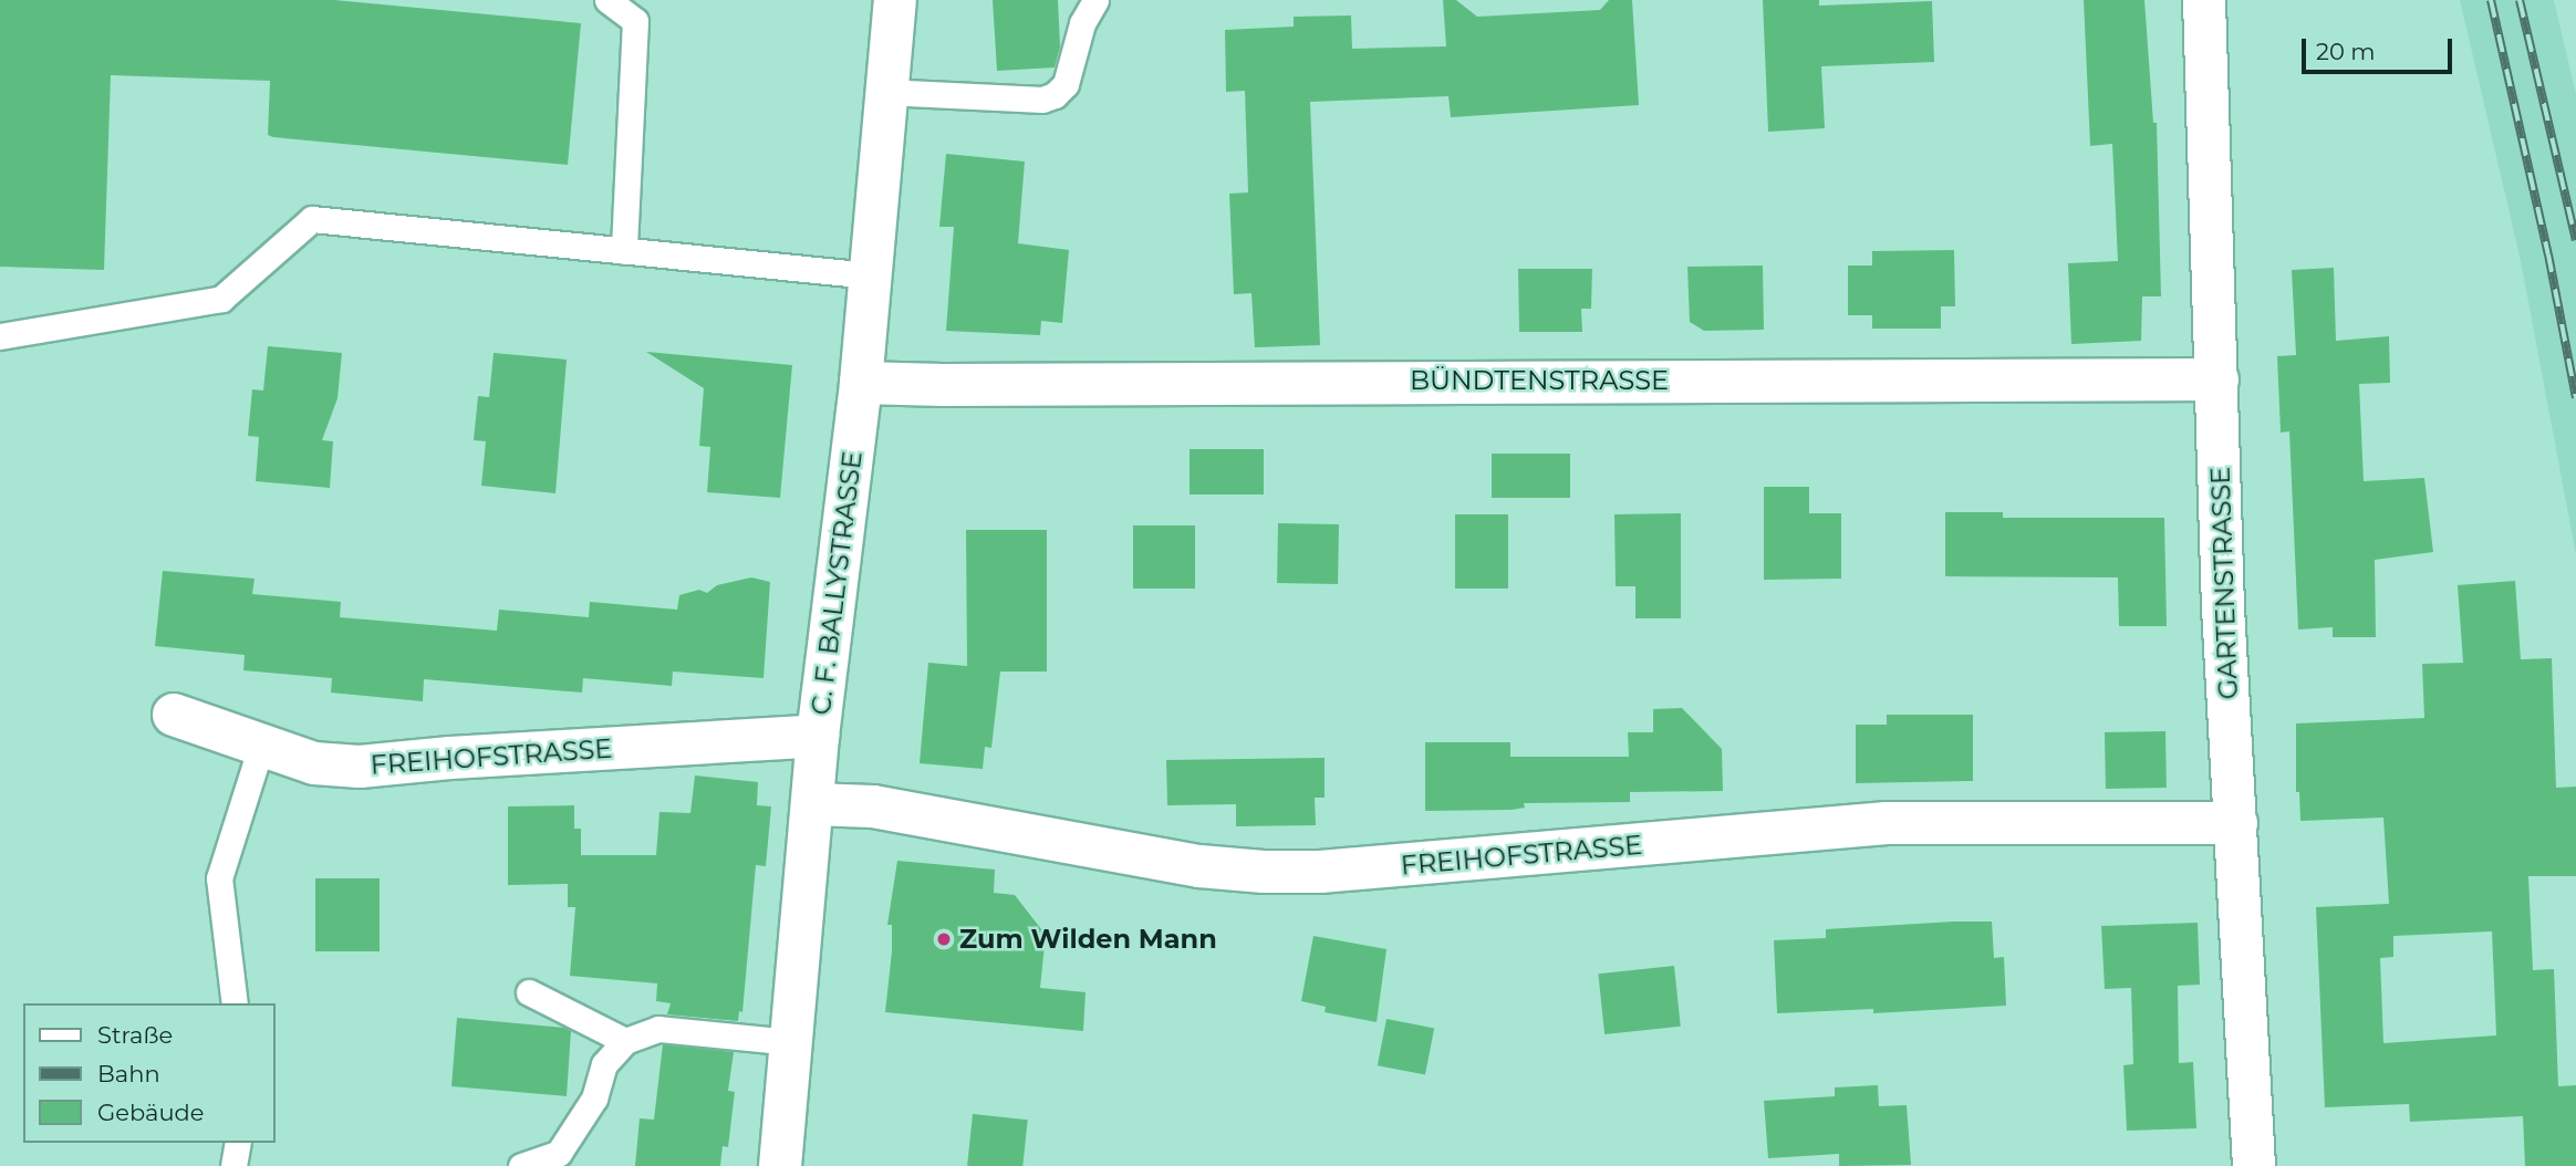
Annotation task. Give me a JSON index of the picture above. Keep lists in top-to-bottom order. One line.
{"streets":{"street":["BÜNDTENSTRASSE","C. F. BALLYSTRASSE","GARTENSTRASSE","FREIHOFSTRASSE"]},"crossings":[["BÜNDTENSTRASSE","C. F. BALLYSTRASSE"],["BÜNDTENSTRASSE","GARTENSTRASSE"],["C. F. BALLYSTRASSE","FREIHOFSTRASSE"],["GARTENSTRASSE","FREIHOFSTRASSE"]],"places":["Zum Wilden Mann"],"legend":["Straße","Bahn","Gebäude"],"scale_bar":"20 m"}
